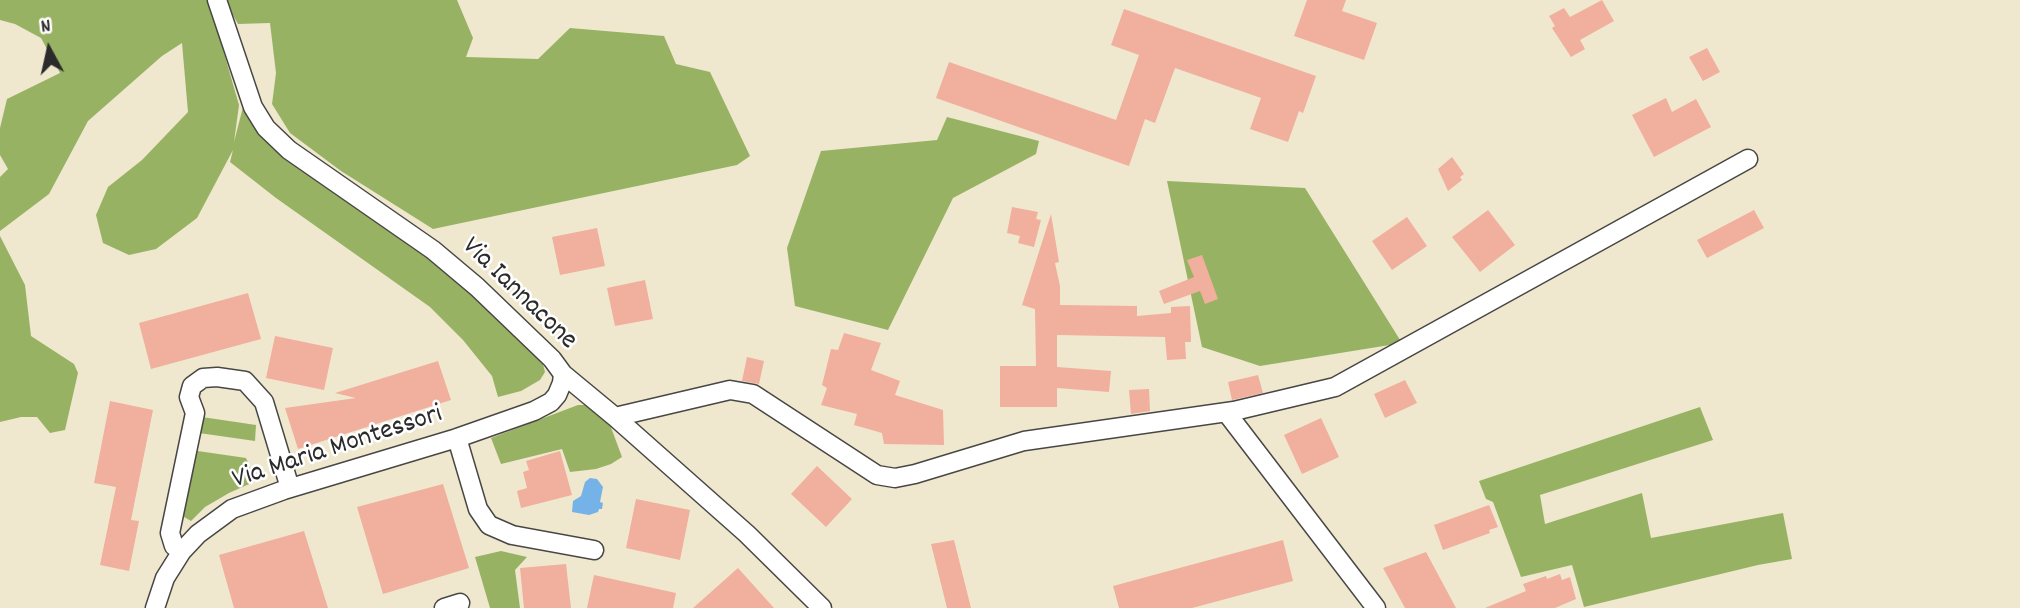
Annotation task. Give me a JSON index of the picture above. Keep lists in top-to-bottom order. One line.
{"streets":{"street":["Via Iannacone","Via Maria Montessori"]},"crossings":[["Via Iannacone","Via Maria Montessori"]],"north":"top"}
